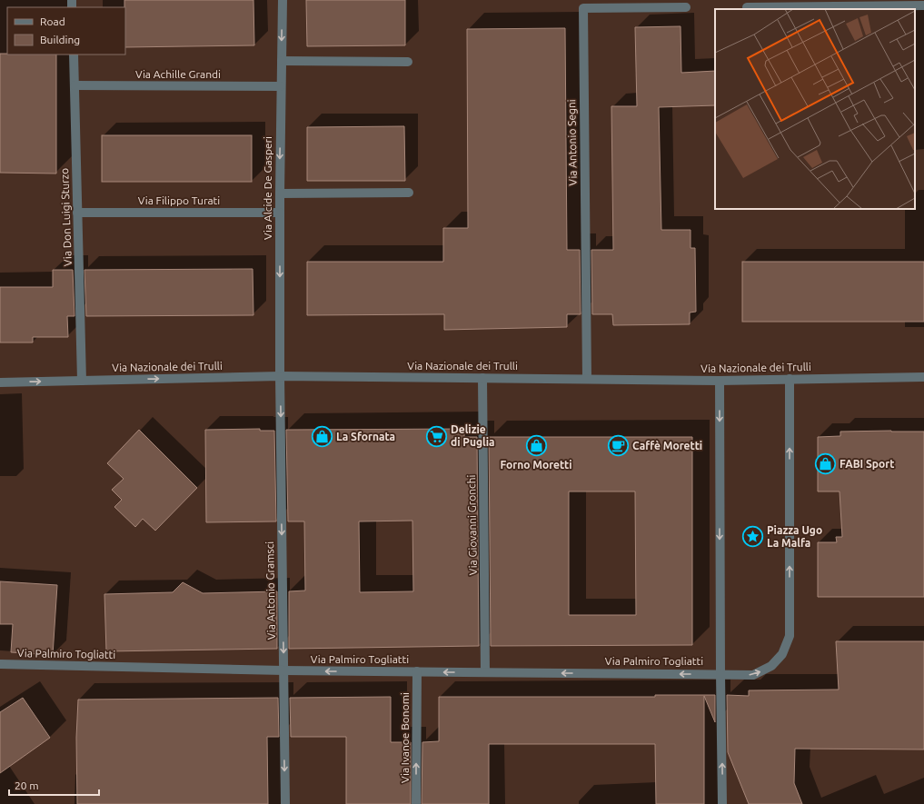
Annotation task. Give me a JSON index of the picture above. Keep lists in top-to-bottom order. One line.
{"streets":{"street":["Via Achille Grandi","Via Antonio Segni","Via Alcide De Gasperi","Via Filippo Turati","Via Don Luigi Sturzo","Via Nazionale dei Trulli","Via Giovanni Gronchi","Via Antonio Gramsci","Via Palmiro Togliatti","Via Ivanoe Bonomi"]},"crossings":[["Via Achille Grandi","Via Alcide De Gasperi"],["Via Achille Grandi","Via Don Luigi Sturzo"],["Via Antonio Segni","Via Nazionale dei Trulli"],["Via Alcide De Gasperi","Via Filippo Turati"],["Via Alcide De Gasperi","Via Nazionale dei Trulli"],["Via Alcide De Gasperi","Via Antonio Gramsci"],["Via Filippo Turati","Via Don Luigi Sturzo"],["Via Don Luigi Sturzo","Via Nazionale dei Trulli"],["Via Nazionale dei Trulli","Via Giovanni Gronchi"],["Via Nazionale dei Trulli","Via Antonio Gramsci"],["Via Giovanni Gronchi","Via Palmiro Togliatti"],["Via Antonio Gramsci","Via Palmiro Togliatti"],["Via Palmiro Togliatti","Via Ivanoe Bonomi"]],"one_way":["Via Alcide De Gasperi","Via Antonio Gramsci","Via Palmiro Togliatti","Via Ivanoe Bonomi"],"places":{"supermarket":["Delizie di Puglia"],"shop":["La Sfornata","Forno Moretti","FABI Sport"],"cafe":["Caffè Moretti"],"place":["Piazza Ugo La Malfa"]},"legend":["Road","Building"],"scale_bar":"20 m"}
